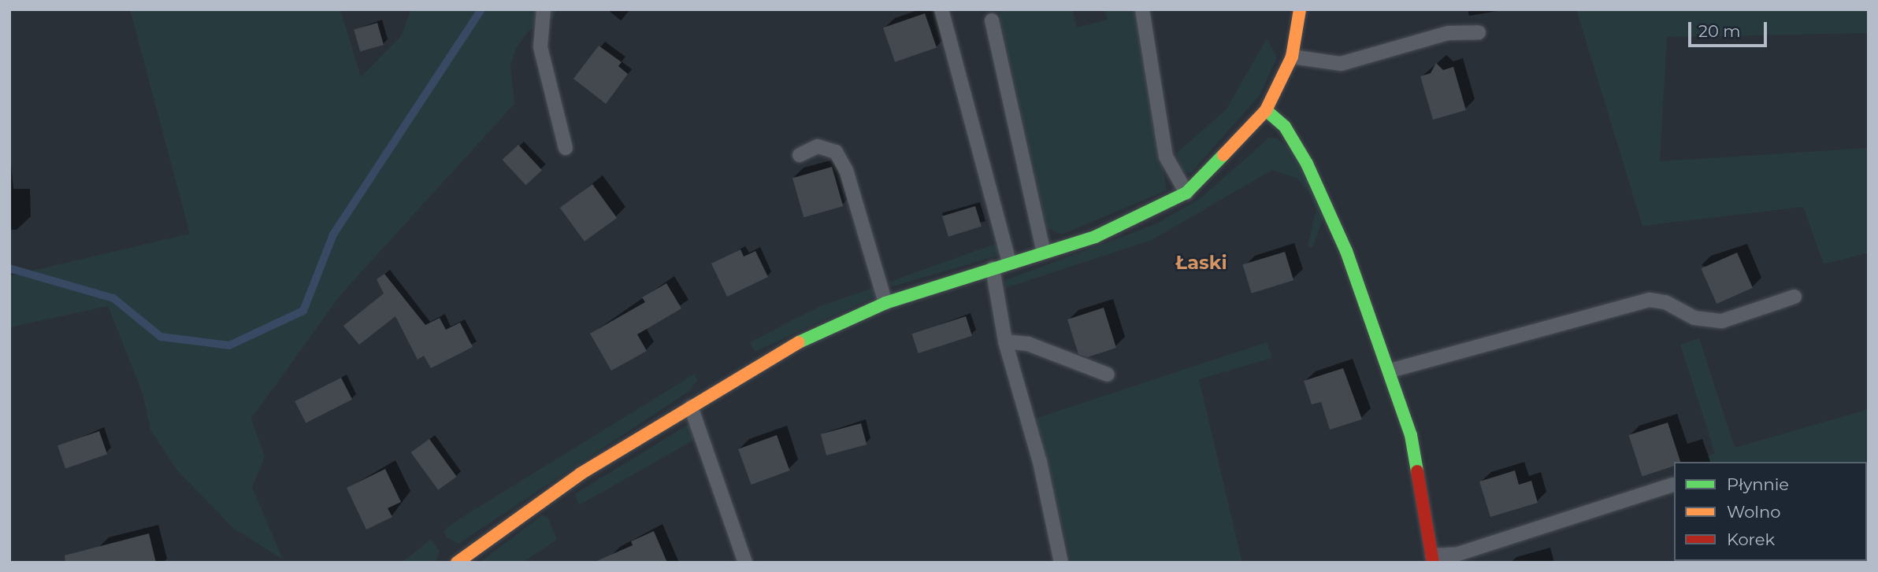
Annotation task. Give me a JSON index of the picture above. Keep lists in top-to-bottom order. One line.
{"districts":["Łaski"],"legend":["Płynnie","Wolno","Korek"],"scale_bar":"20 m"}
